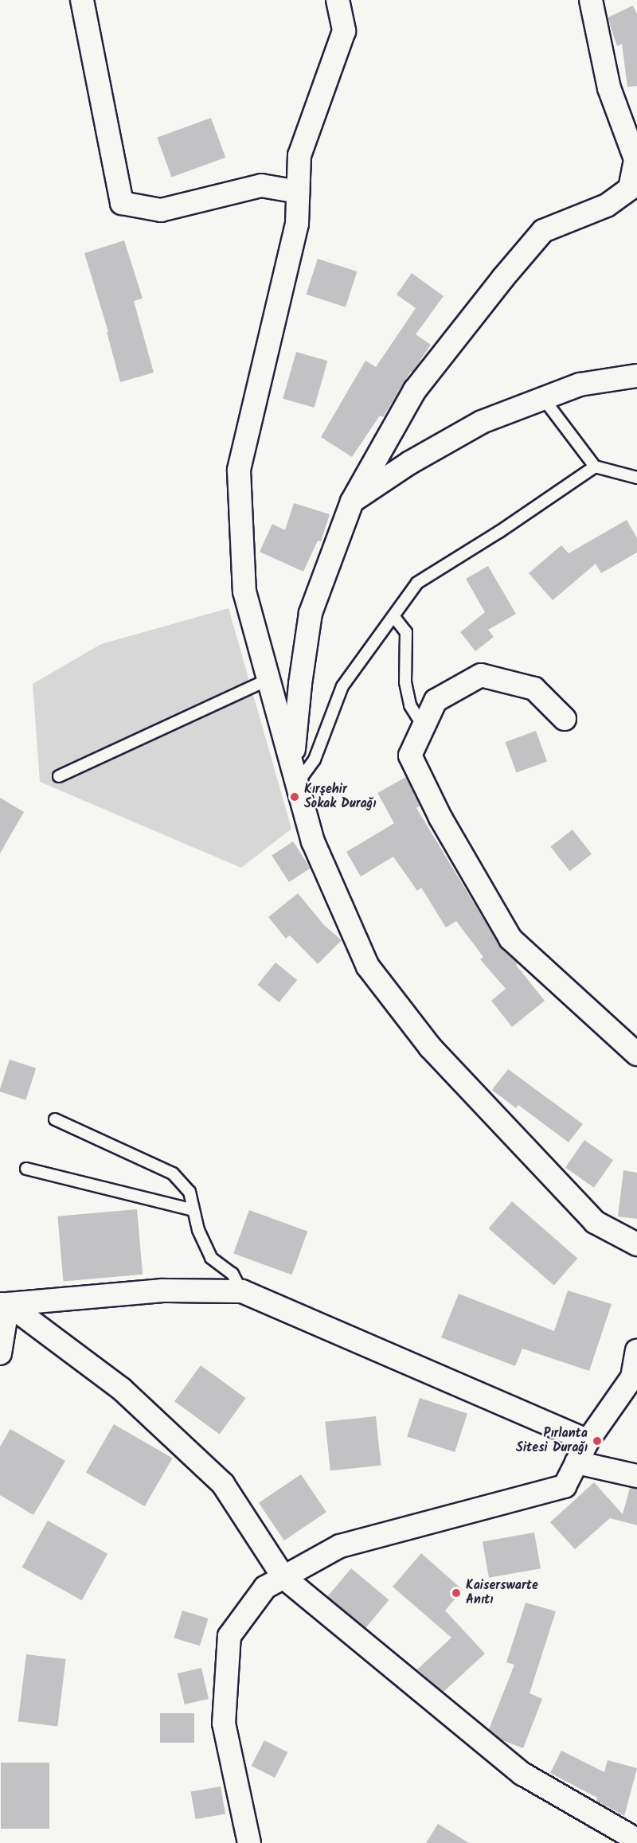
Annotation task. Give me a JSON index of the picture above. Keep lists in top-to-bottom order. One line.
{"places":["Kırşehir Sokak Durağı","Pırlanta Sitesi Durağı","Kaiserswarte Anıtı"]}
